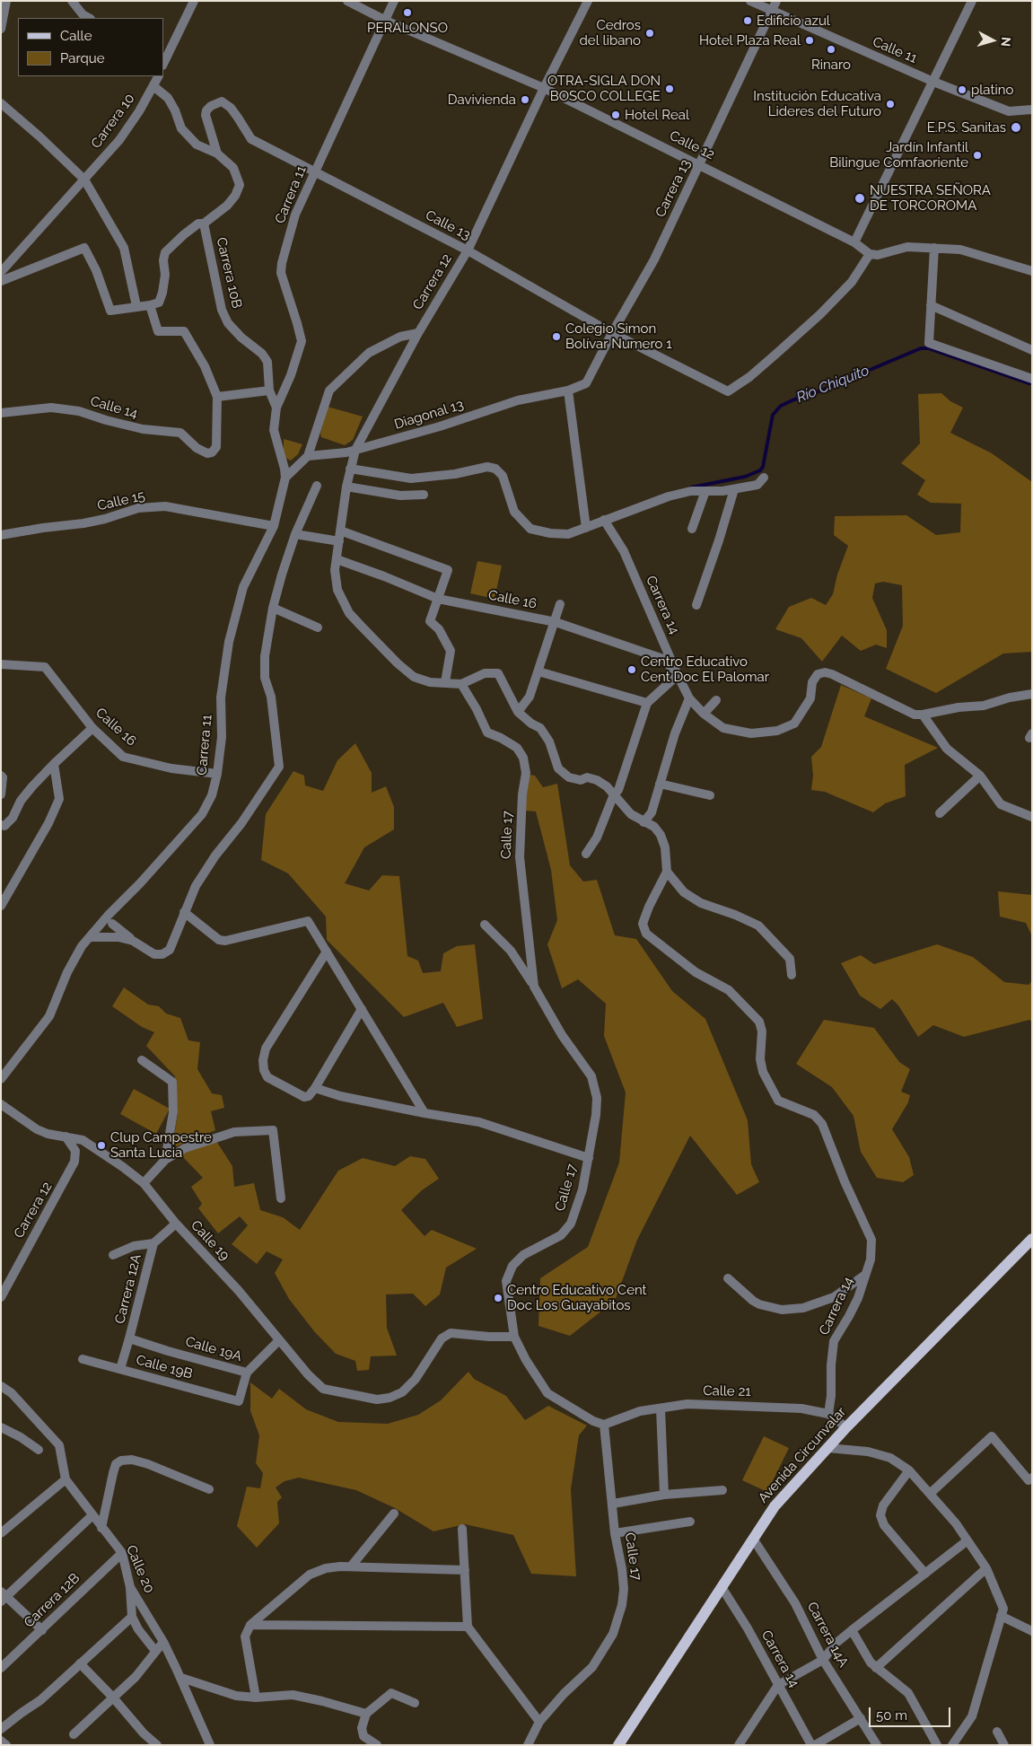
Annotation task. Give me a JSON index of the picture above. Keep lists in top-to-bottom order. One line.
{"streets":{"main road":["Avenida Circunvalar"],"street":["Calle 11","Carrera 10","Calle 12","Carrera 13","Carrera 11","Calle 13","Carrera 10B","Carrera 12","Calle 14","Diagonal 13","Calle 15","Calle 16","Carrera 14","Calle 17","Calle 19","Carrera 12A","Calle 19A","Calle 19B","Calle 21","Calle 20","Carrera 12B","Carrera 14A"]},"crossings":[["Calle 11","Carrera 13"],["Calle 12","Carrera 13"],["Calle 12","Carrera 11"],["Calle 12","Calle 13"],["Calle 12","Carrera 12"],["Carrera 13","Calle 13"],["Carrera 13","Diagonal 13"],["Carrera 11","Calle 13"],["Carrera 11","Carrera 10B"],["Carrera 11","Calle 15"],["Carrera 11","Calle 16"],["Calle 13","Carrera 12"],["Carrera 12","Diagonal 13"],["Carrera 12","Calle 16"],["Carrera 12","Calle 19"],["Calle 16","Carrera 14"],["Carrera 14","Calle 21"],["Carrera 14","Avenida Circunvalar"],["Calle 17","Calle 19"],["Calle 17","Calle 21"],["Calle 19","Carrera 12A"],["Calle 19","Calle 19A"],["Carrera 12A","Calle 19A"],["Carrera 12A","Calle 19B"],["Calle 19A","Calle 19B"],["Calle 21","Avenida Circunvalar"],["Avenida Circunvalar","Carrera 14A"],["Calle 20","Carrera 12B"]],"water":["Río Chiquito"],"places":["PERALONSO","Edificio azul","Cedros del libano","Hotel Plaza Real","Rinaro","OTRA-SIGLA DON BOSCO COLLEGE","platino","Davivienda","Institución Educativa Lideres del Futuro","Hotel Real","E.P.S. Sanitas","Jardín Infantil Bilingue Comfaoriente","NUESTRA SEÑORA DE TORCOROMA","Colegio Simon Bolívar Numero 1","Centro Educativo Cent Doc El Palomar","Clup Campestre Santa Lucia","Centro Educativo Cent Doc Los Guayabitos"],"legend":["Calle","Parque"],"scale_bar":"50 m","north":"right"}
